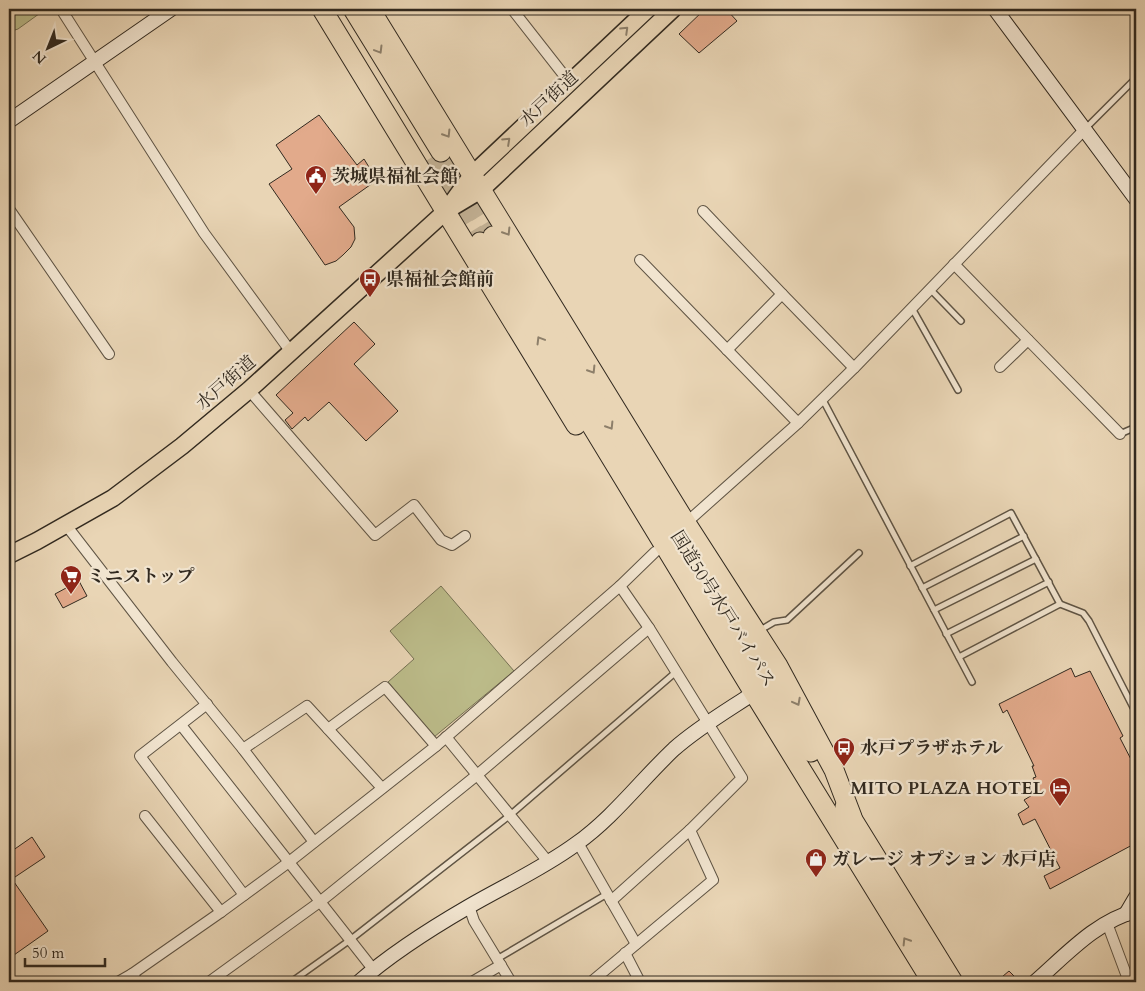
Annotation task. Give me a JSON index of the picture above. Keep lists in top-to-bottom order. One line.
{"streets":{"highway":["国道50号水戸バイパス"],"main road":["水戸街道"]},"places":{"public building":["茨城県福祉会館"],"bus stop":["県福祉会館前","水戸プラザホテル"],"supermarket":["ミニストップ"],"hotel":["MITO PLAZA HOTEL"],"shop":["ガレージ オプション 水戸店"]},"scale_bar":"50 m","north":"bottom left"}
